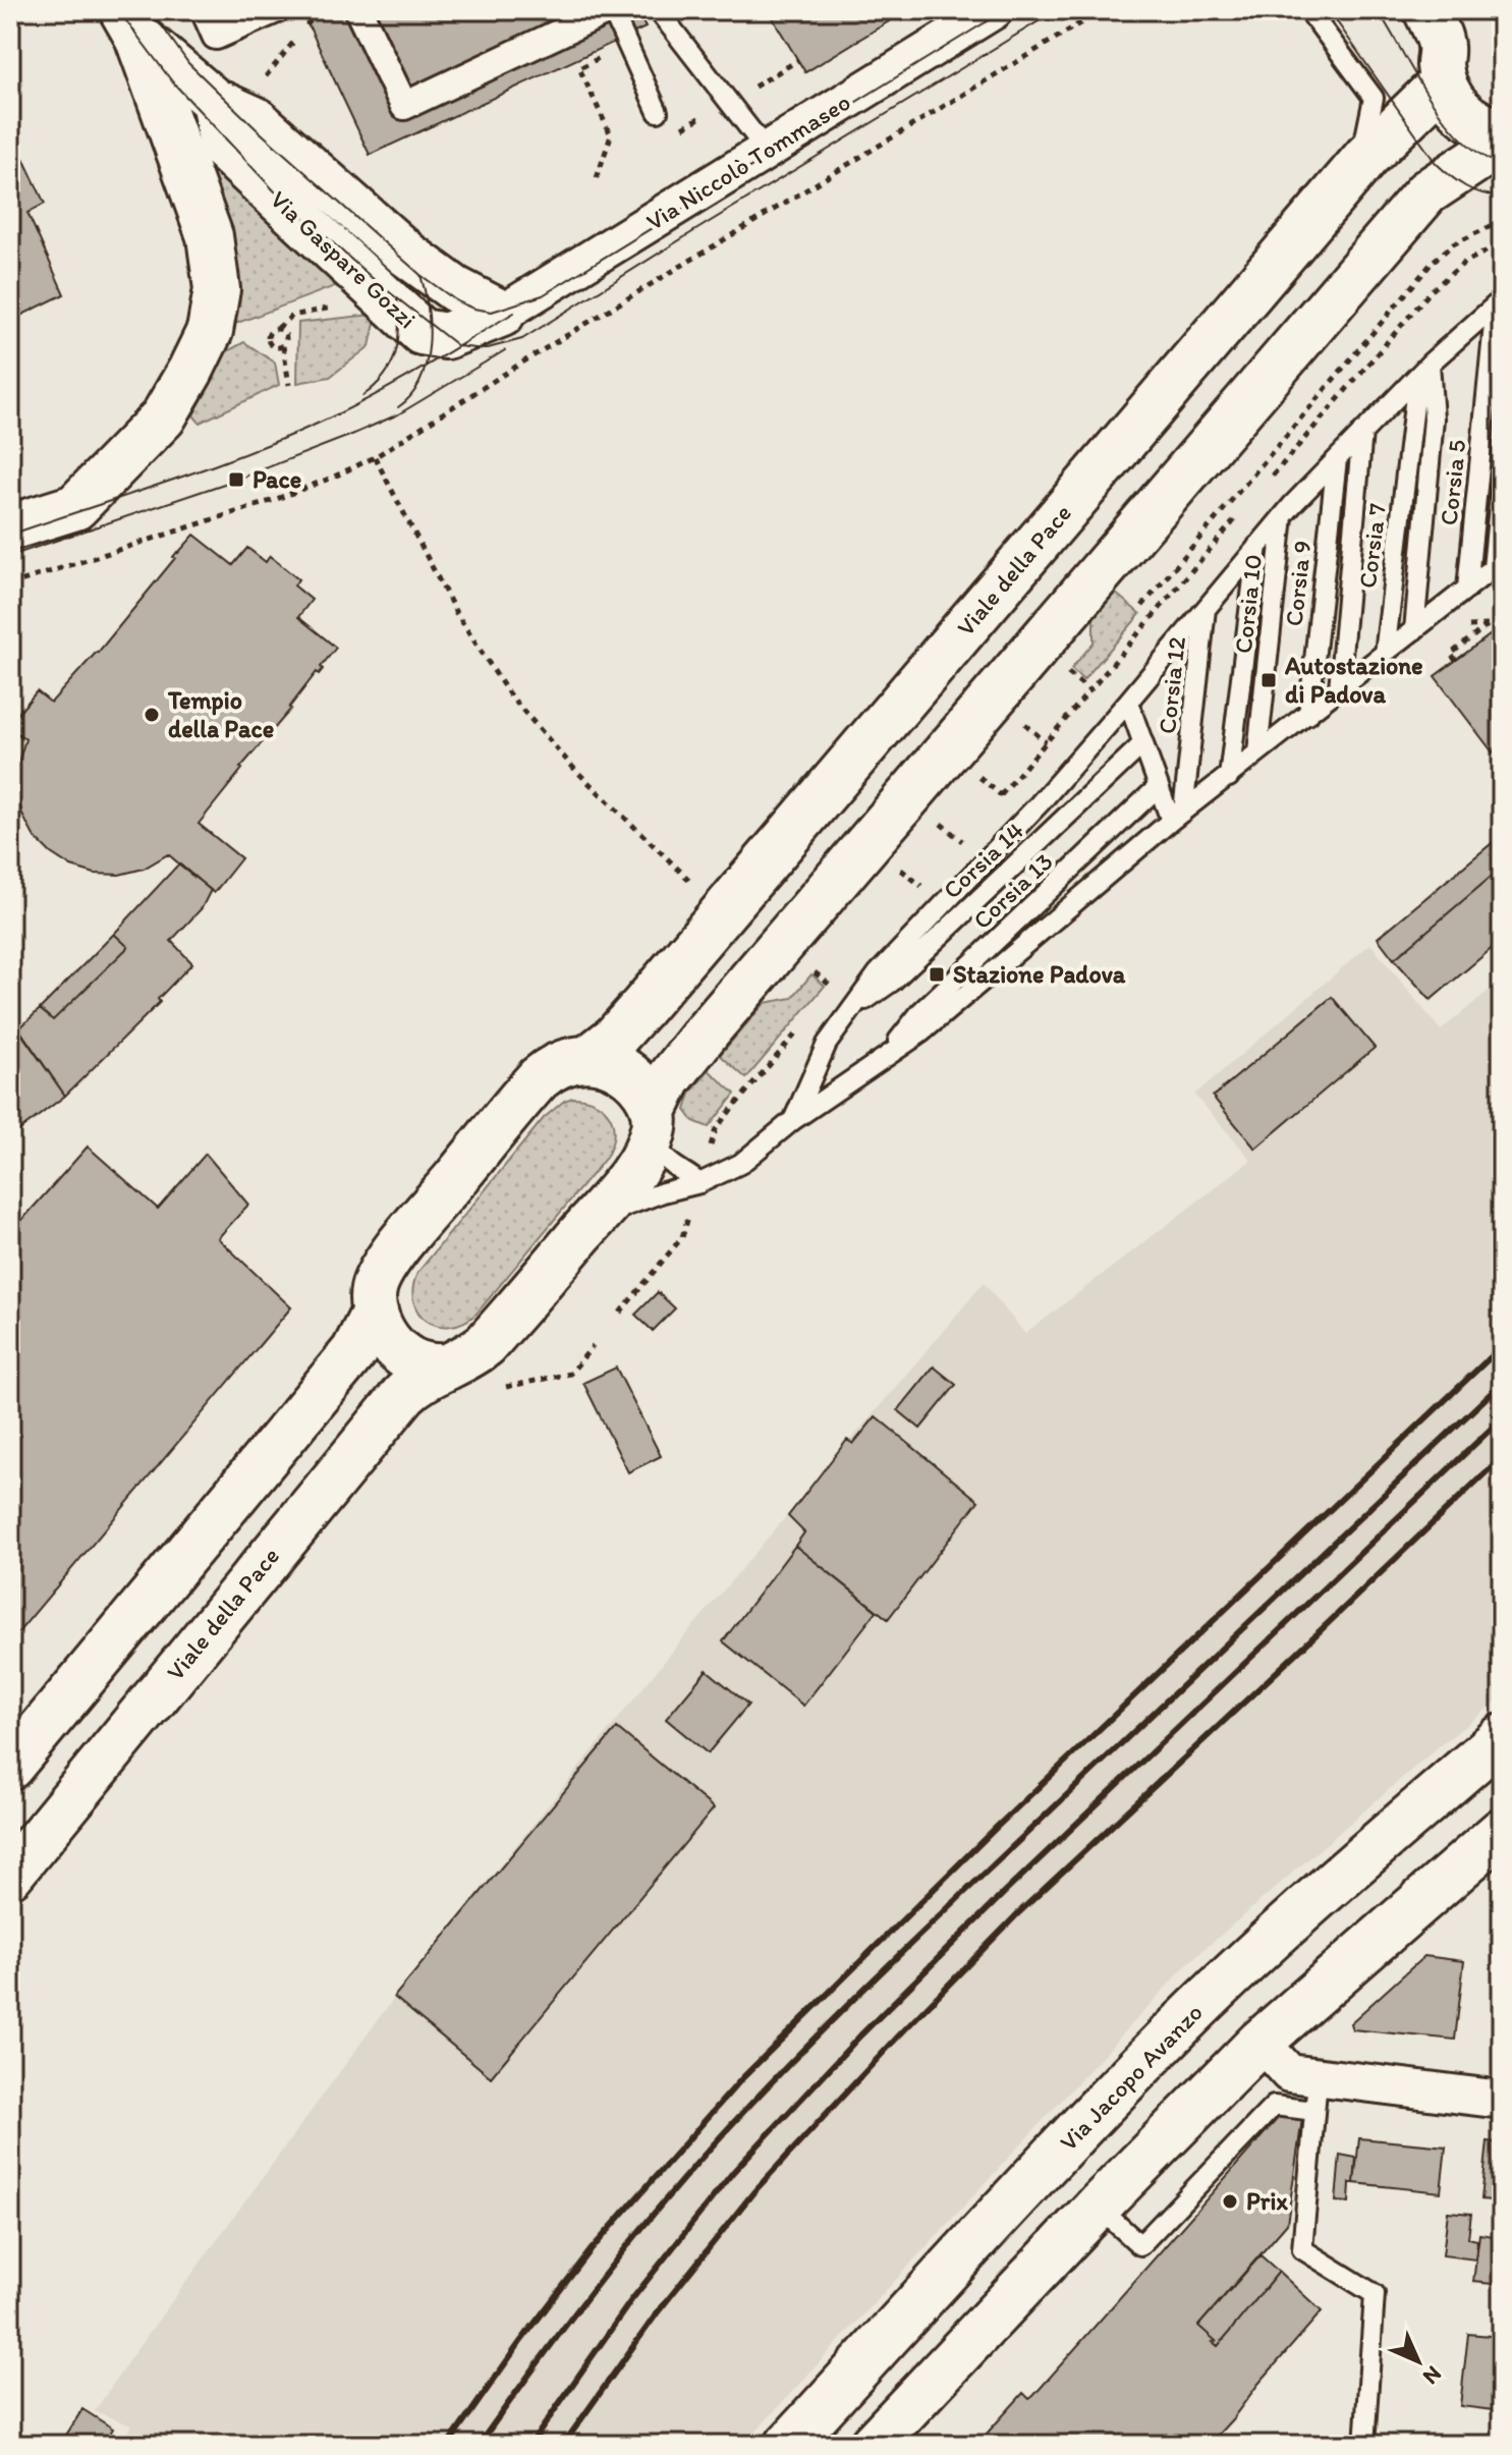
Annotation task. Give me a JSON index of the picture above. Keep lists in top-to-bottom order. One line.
{"streets":{"street":["Via Niccolò Tommaseo","Via Gaspare Gozzi","Viale della Pace","Via Jacopo Avanzo"],"lane":["Corsia 5","Corsia 7","Corsia 9","Corsia 10","Corsia 12","Corsia 14","Corsia 13"]},"crossings":[["Via Niccolò Tommaseo","Via Gaspare Gozzi"]],"places":{"transit":["Pace","Autostazione di Padova","Stazione Padova"],"other":["Tempio della Pace","Prix"]},"north":"bottom right"}
